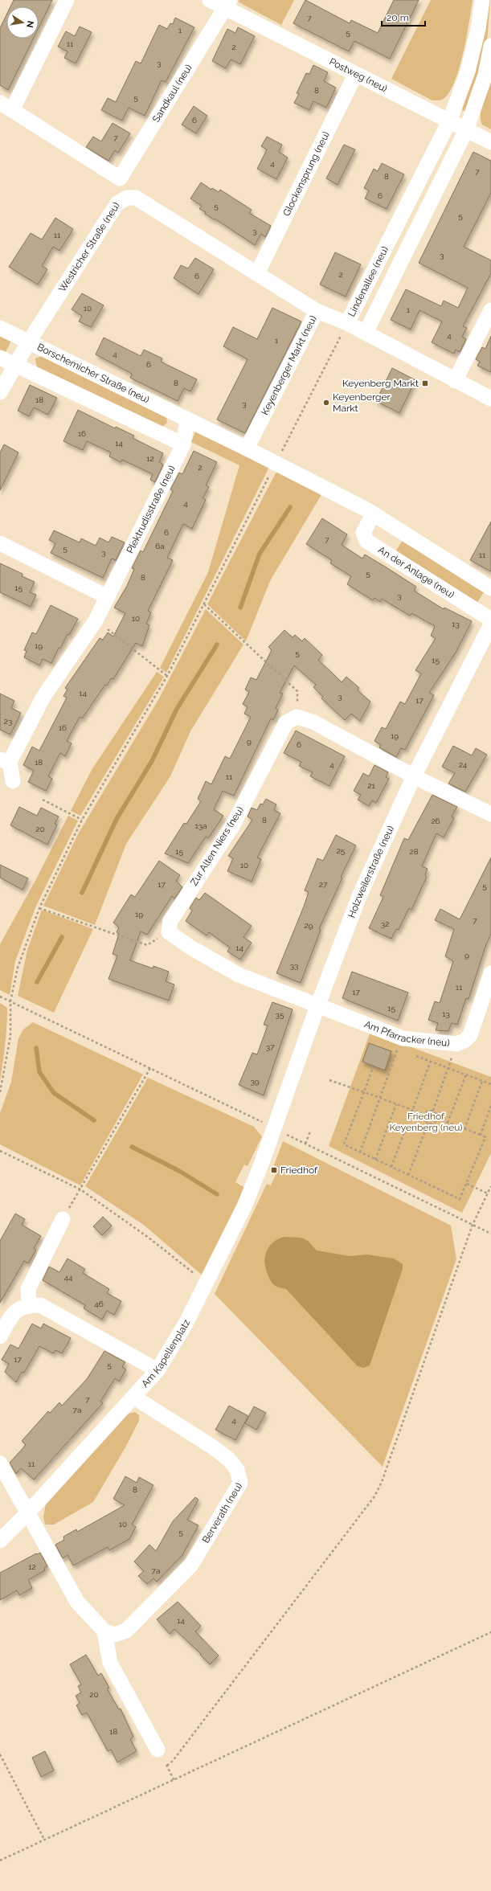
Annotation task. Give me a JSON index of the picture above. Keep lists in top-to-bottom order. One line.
{"streets":{"street":["Postweg (neu)","Sandkaul (neu)","Glockensprung (neu)","Westricher Straße (neu)","Lindenallee (neu)","Keyenberger Markt (neu)","Borschemicher Straße (neu)","Plektrudisstraße (neu)","An der Anlage (neu)","Zur Alten Niers (neu)","Holzweilerstraße (neu)","Am Pfarracker (neu)","Am Kapellenplatz","Berverath (neu)"]},"crossings":[["Postweg (neu)","Sandkaul (neu)"],["Postweg (neu)","Glockensprung (neu)"],["Postweg (neu)","Lindenallee (neu)"],["Glockensprung (neu)","Westricher Straße (neu)"],["Westricher Straße (neu)","Keyenberger Markt (neu)"],["Westricher Straße (neu)","Borschemicher Straße (neu)"],["Lindenallee (neu)","Keyenberger Markt (neu)"],["Borschemicher Straße (neu)","Plektrudisstraße (neu)"],["Holzweilerstraße (neu)","Am Pfarracker (neu)"],["Holzweilerstraße (neu)","Am Kapellenplatz"],["Am Kapellenplatz","Berverath (neu)"]],"parks":["Friedhof Keyenberg (neu)"],"places":{"transit":["Keyenberg Markt","Friedhof"],"other":["Keyenberger Markt"]},"house_numbers":["7","1","5","11","2","3","8","5","6","7","4","7","8","6","5","5","3","11","3","2","6","10","1","4","1","4","6","8","18","3","16","14","12","2","4","6","7","6a","5","3","11","5","8","15","3","10","13","19","5","15","14","3","17","23","16","19","9","6","18","4","24","11","21","8","26","13a","20","25","15","28","10","17","27","5","19","7","32","29","14","9","33","11","17","15","13","35","37","39","44","46","17","5","7","7a","4","11","8","10","5","12","7a","14","20","18"],"scale_bar":"20 m","north":"right"}
